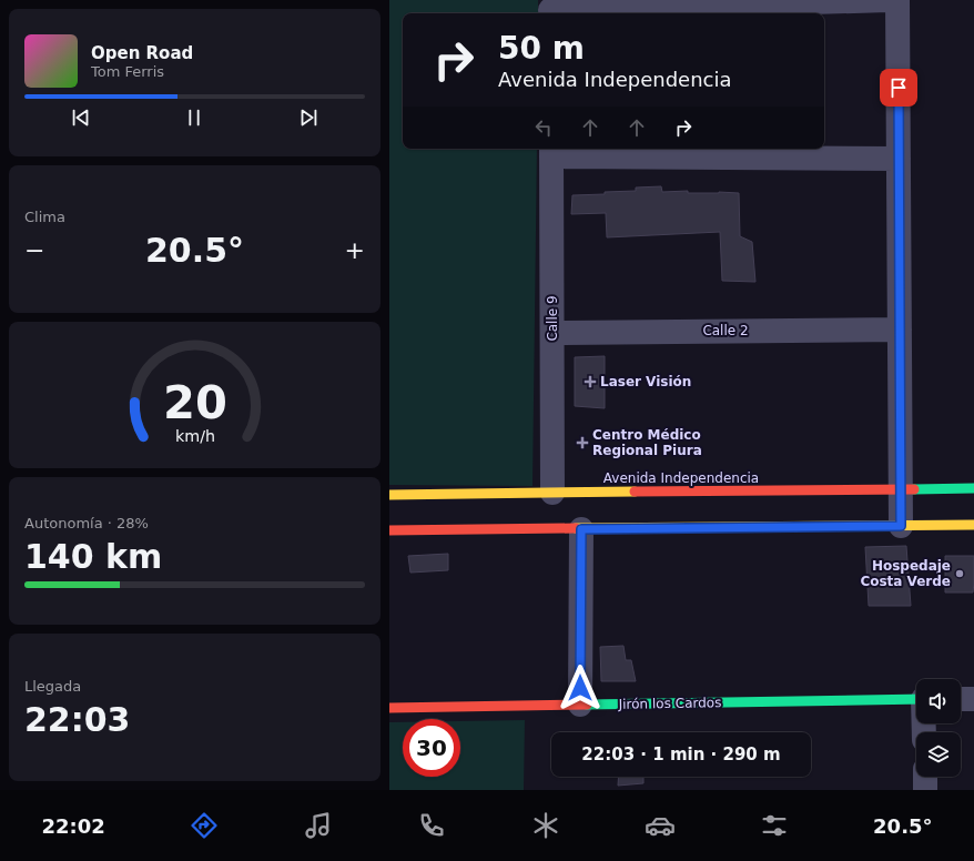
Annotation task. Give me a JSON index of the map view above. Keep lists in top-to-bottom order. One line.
{"streets":{"main road":["Avenida Independencia","Jirón los Cardos"],"street":["Calle 9","Calle 2"]},"crossings":[["Calle 9","Calle 2"],["Calle 9","Avenida Independencia"]],"places":{"health":["Laser Visión","Centro Médico Regional Piura"],"other":["Hospedaje Costa Verde"]},"page":{"turn":["50 m","Avenida Independencia"],"song":["Open Road","Tom Ferris"],"tile":["Clima",["Autonomía · 28%","140 km"],["Llegada","22:03"]],"heat":["−","20.5°","+"],"limit":"30","trip":"22:03 · 1 min · 290 m","tabs":["22:02","20.5°"],"gauge":["20","km/h"]}}
